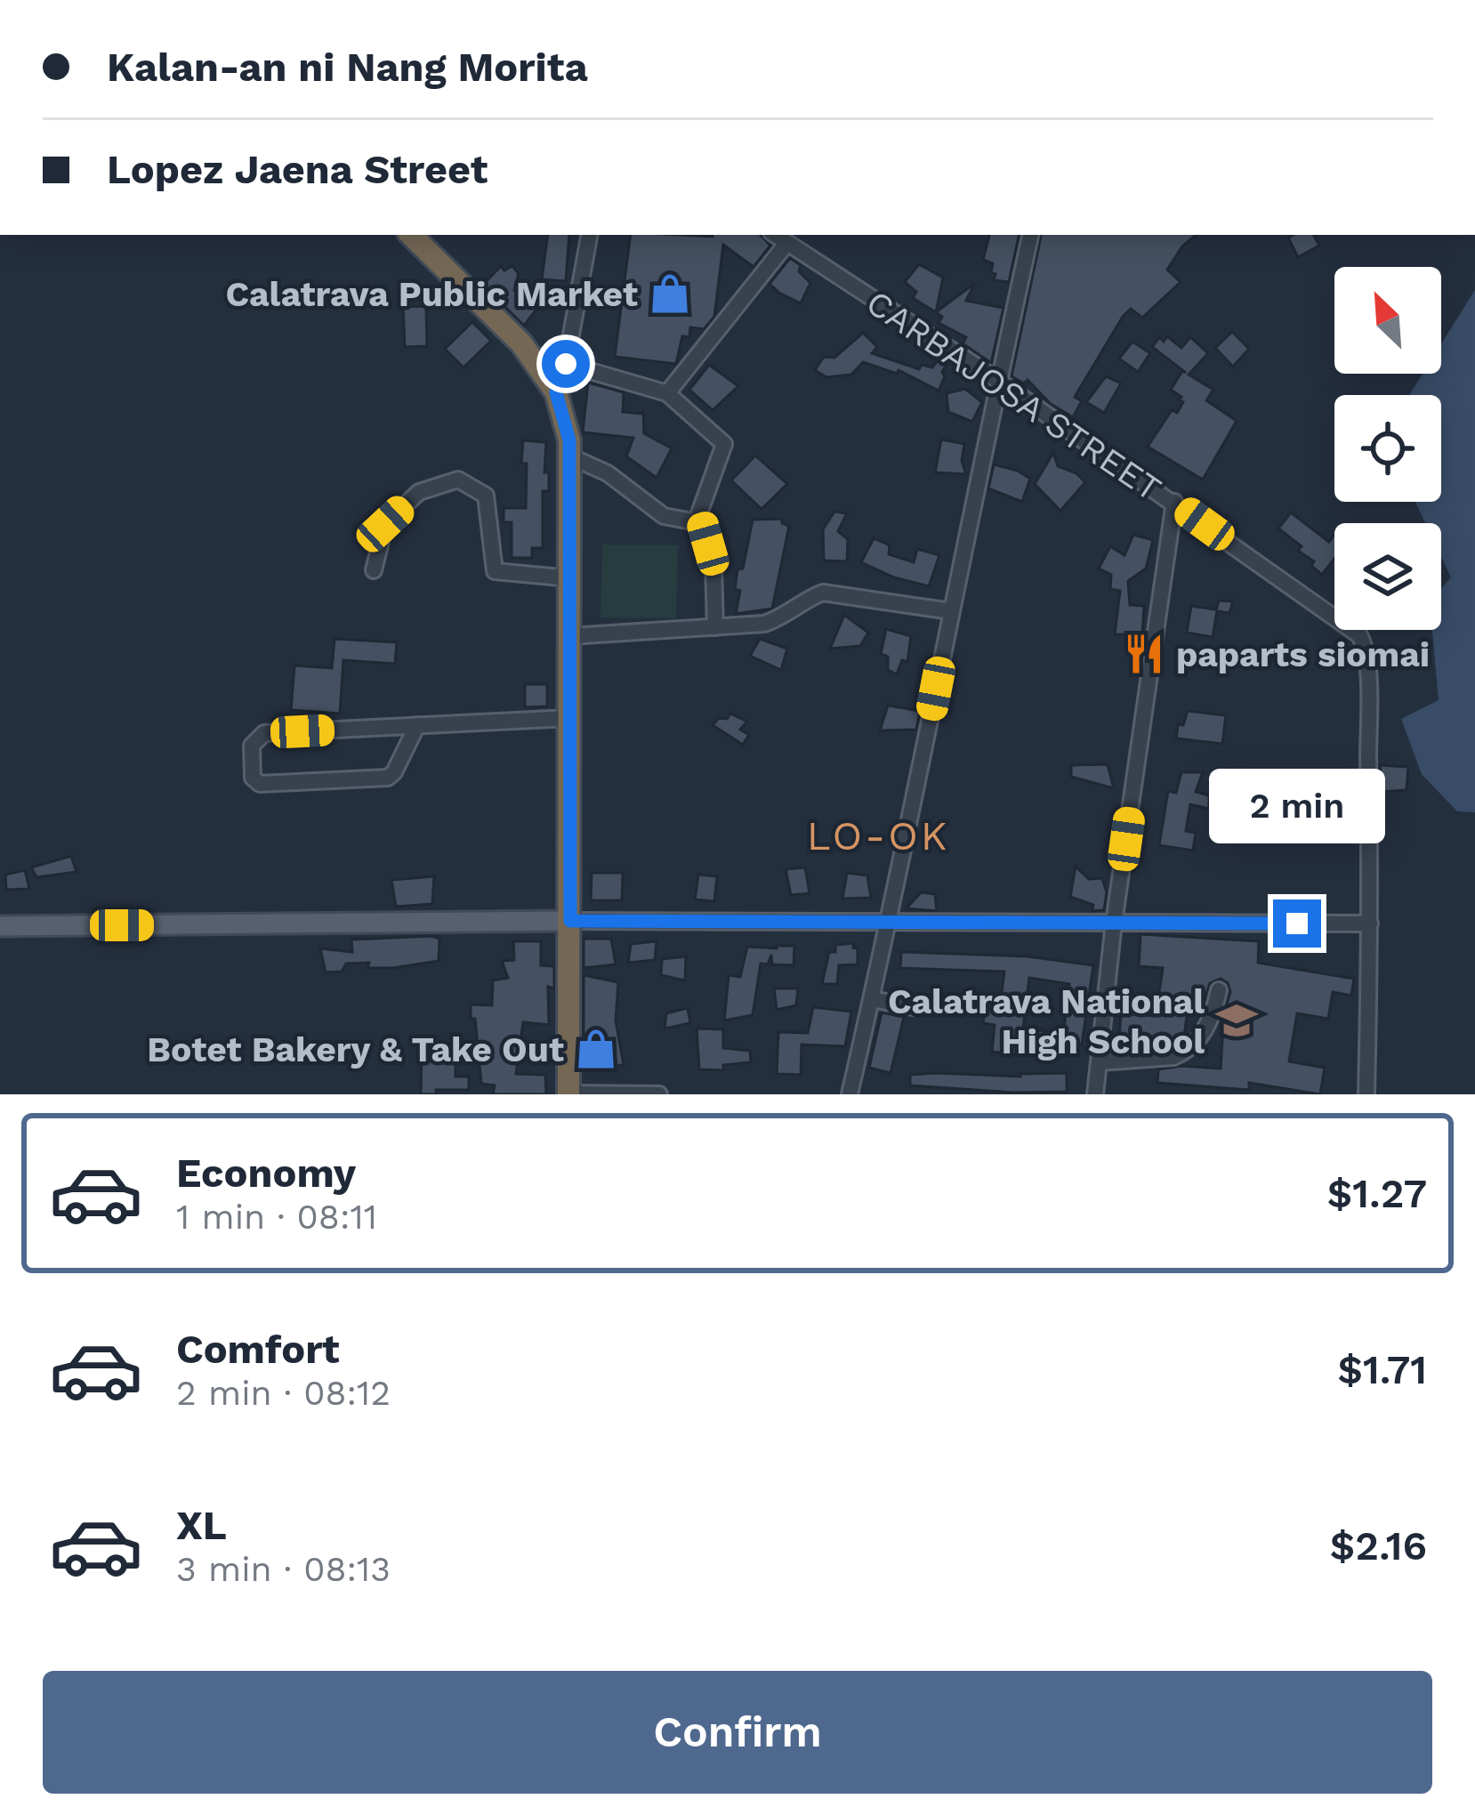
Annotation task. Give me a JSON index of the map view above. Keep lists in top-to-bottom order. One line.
{"streets":{"street":["CARBAJOSA STREET"]},"districts":["LO-OK"],"places":{"shop":["Calatrava Public Market","Botet Bakery & Take Out"],"restaurant":["paparts siomai"],"school or university":["Calatrava National High School"]},"north":"top left","page":{"banner":["Kalan-an ni Nang Morita","Lopez Jaena Street"],"bubble":"2 min","list":[{"name":"Economy","note":"1 min · 08:11","value":"$1.27"},{"name":"Comfort","note":"2 min · 08:12","value":"$1.71"},{"name":"XL","note":"3 min · 08:13","value":"$2.16"}],"buttons":"Confirm"}}
